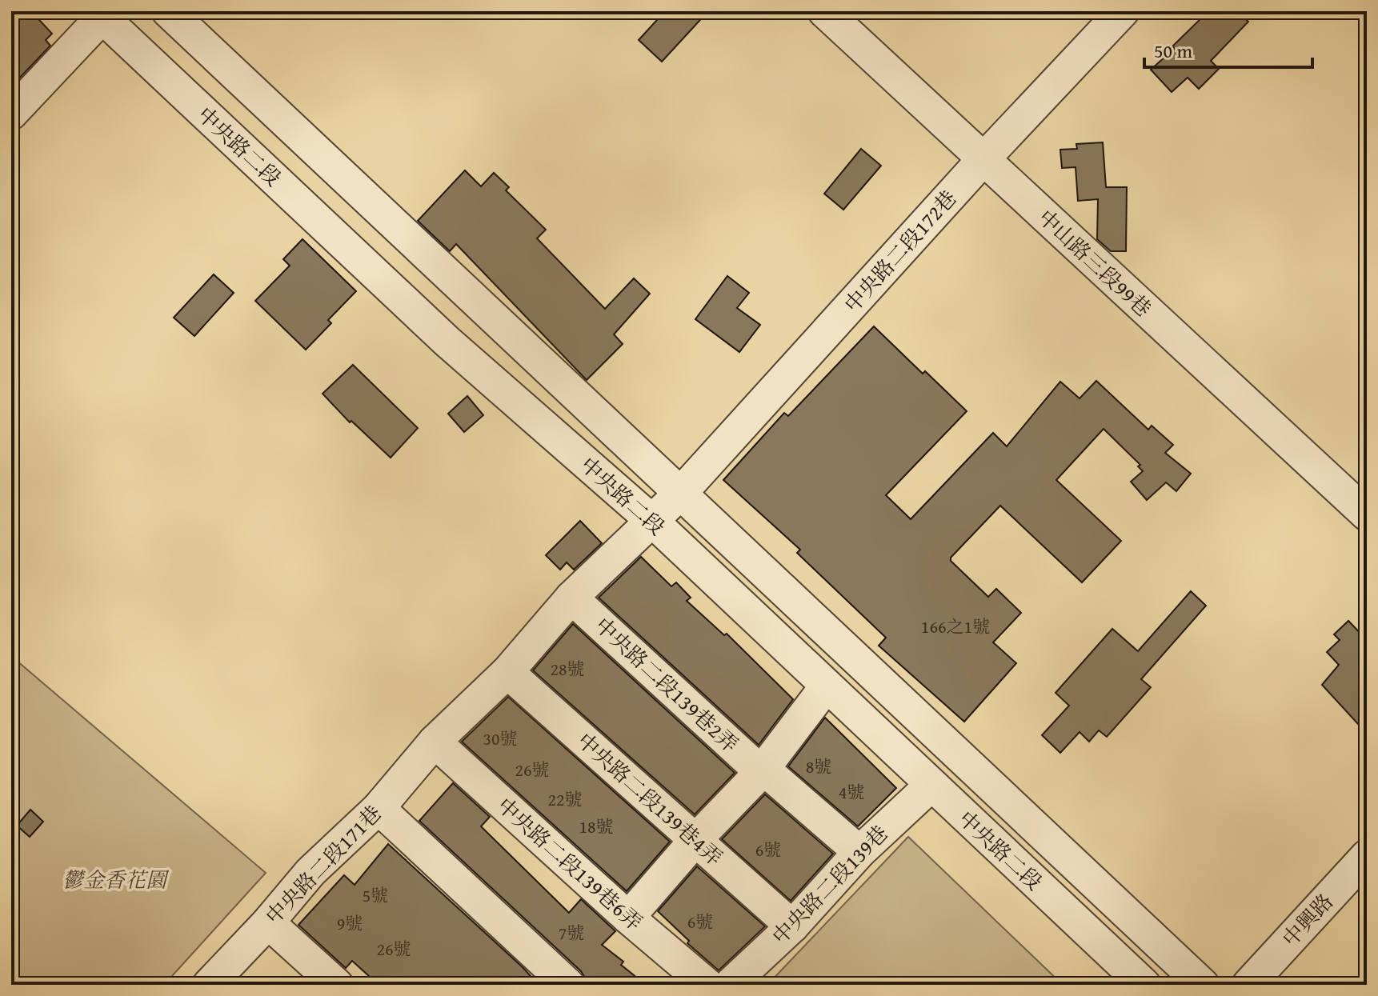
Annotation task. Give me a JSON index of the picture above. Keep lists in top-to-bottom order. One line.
{"streets":{"street":["中央路二段","中央路二段172巷","中山路三段99巷","中央路二段139巷2弄","中央路二段139巷4弄","中央路二段139巷6弄","中央路二段171巷","中央路二段139巷","中興路"]},"crossings":[["中央路二段","中央路二段172巷"],["中央路二段","中央路二段139巷"],["中央路二段172巷","中山路三段99巷"],["中央路二段172巷","中央路二段139巷2弄"],["中央路二段172巷","中央路二段171巷"],["中央路二段139巷2弄","中央路二段171巷"],["中央路二段139巷2弄","中央路二段139巷"],["中央路二段139巷4弄","中央路二段171巷"],["中央路二段139巷4弄","中央路二段139巷"],["中央路二段139巷6弄","中央路二段171巷"]],"parks":["鬱金香花園"],"house_numbers":["166之1號","28號","30號","8號","26號","4號","22號","18號","6號","5號","6號","9號","7號","26號"],"scale_bar":"50 m"}
